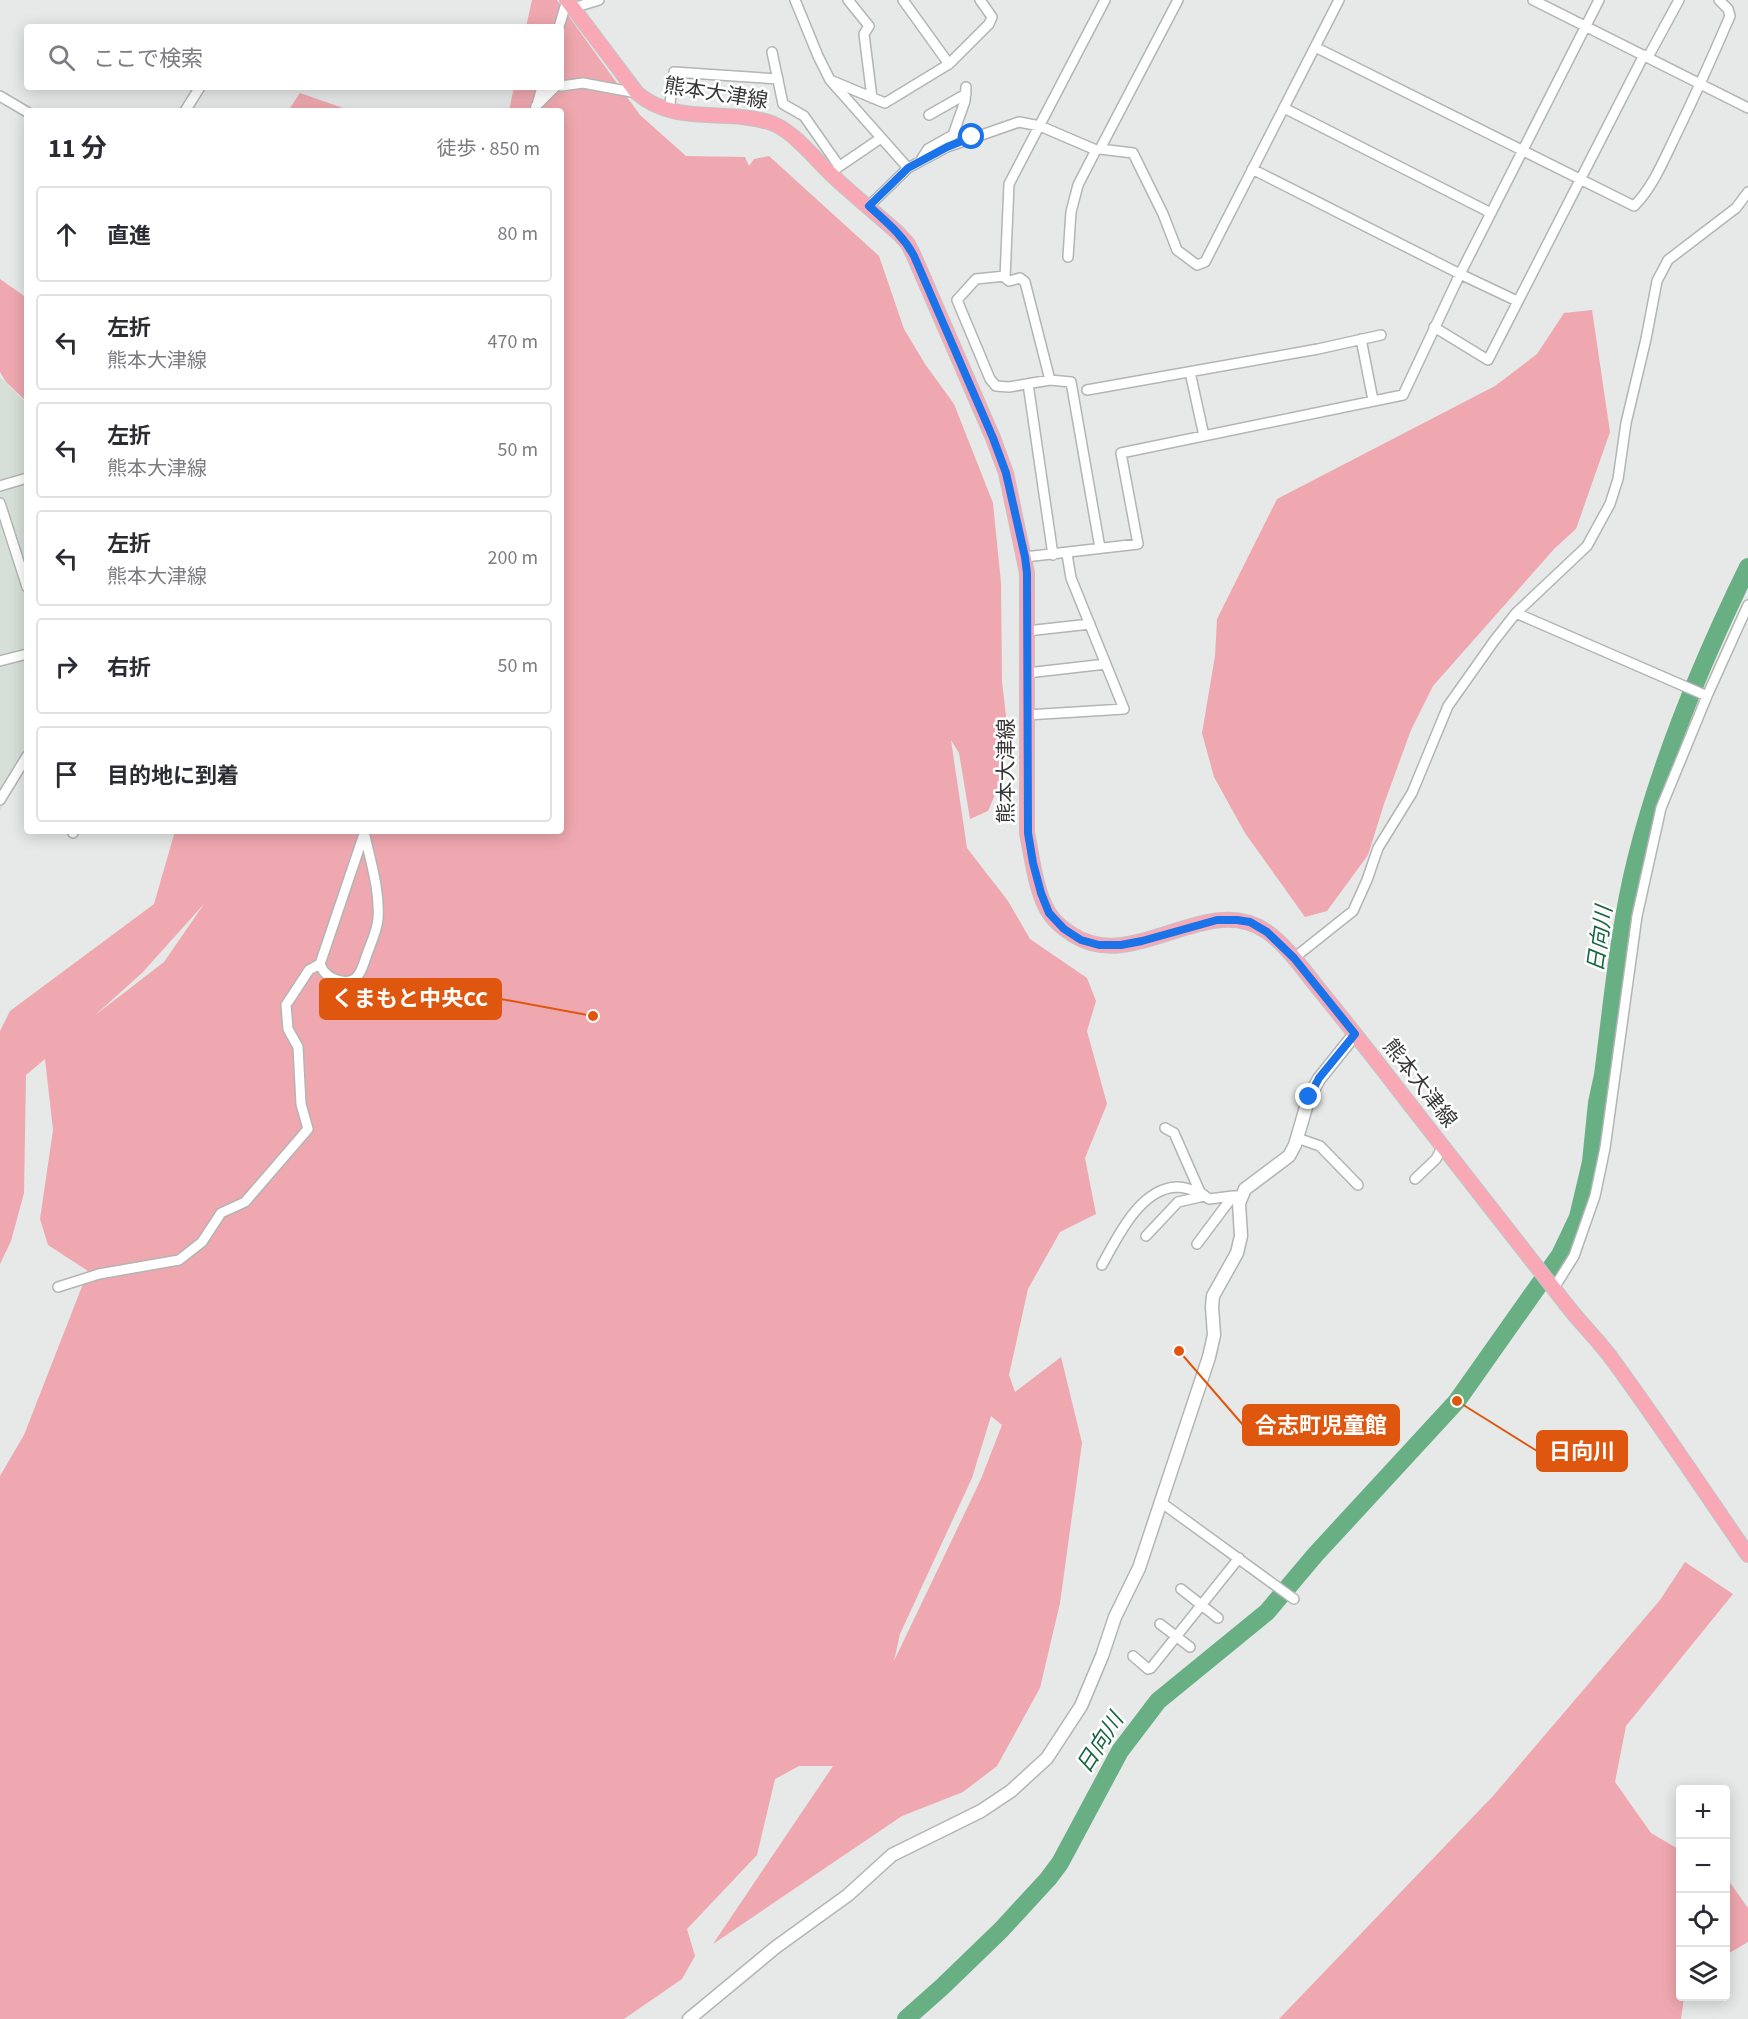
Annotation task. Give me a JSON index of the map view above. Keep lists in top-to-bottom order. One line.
{"streets":{"main road":["熊本大津線"]},"water":["日向川"],"places":["くまもと中央CC","合志町児童館","日向川"],"page":{"search":"ここで検索","heading":["11 分","徒歩 · 850 m"],"list":[["直進","80 m"],["左折","熊本大津線","470 m"],["左折","熊本大津線","50 m"],["左折","熊本大津線","200 m"],["右折","50 m"],"目的地に到着"],"map_buttons":["+","−"]}}
